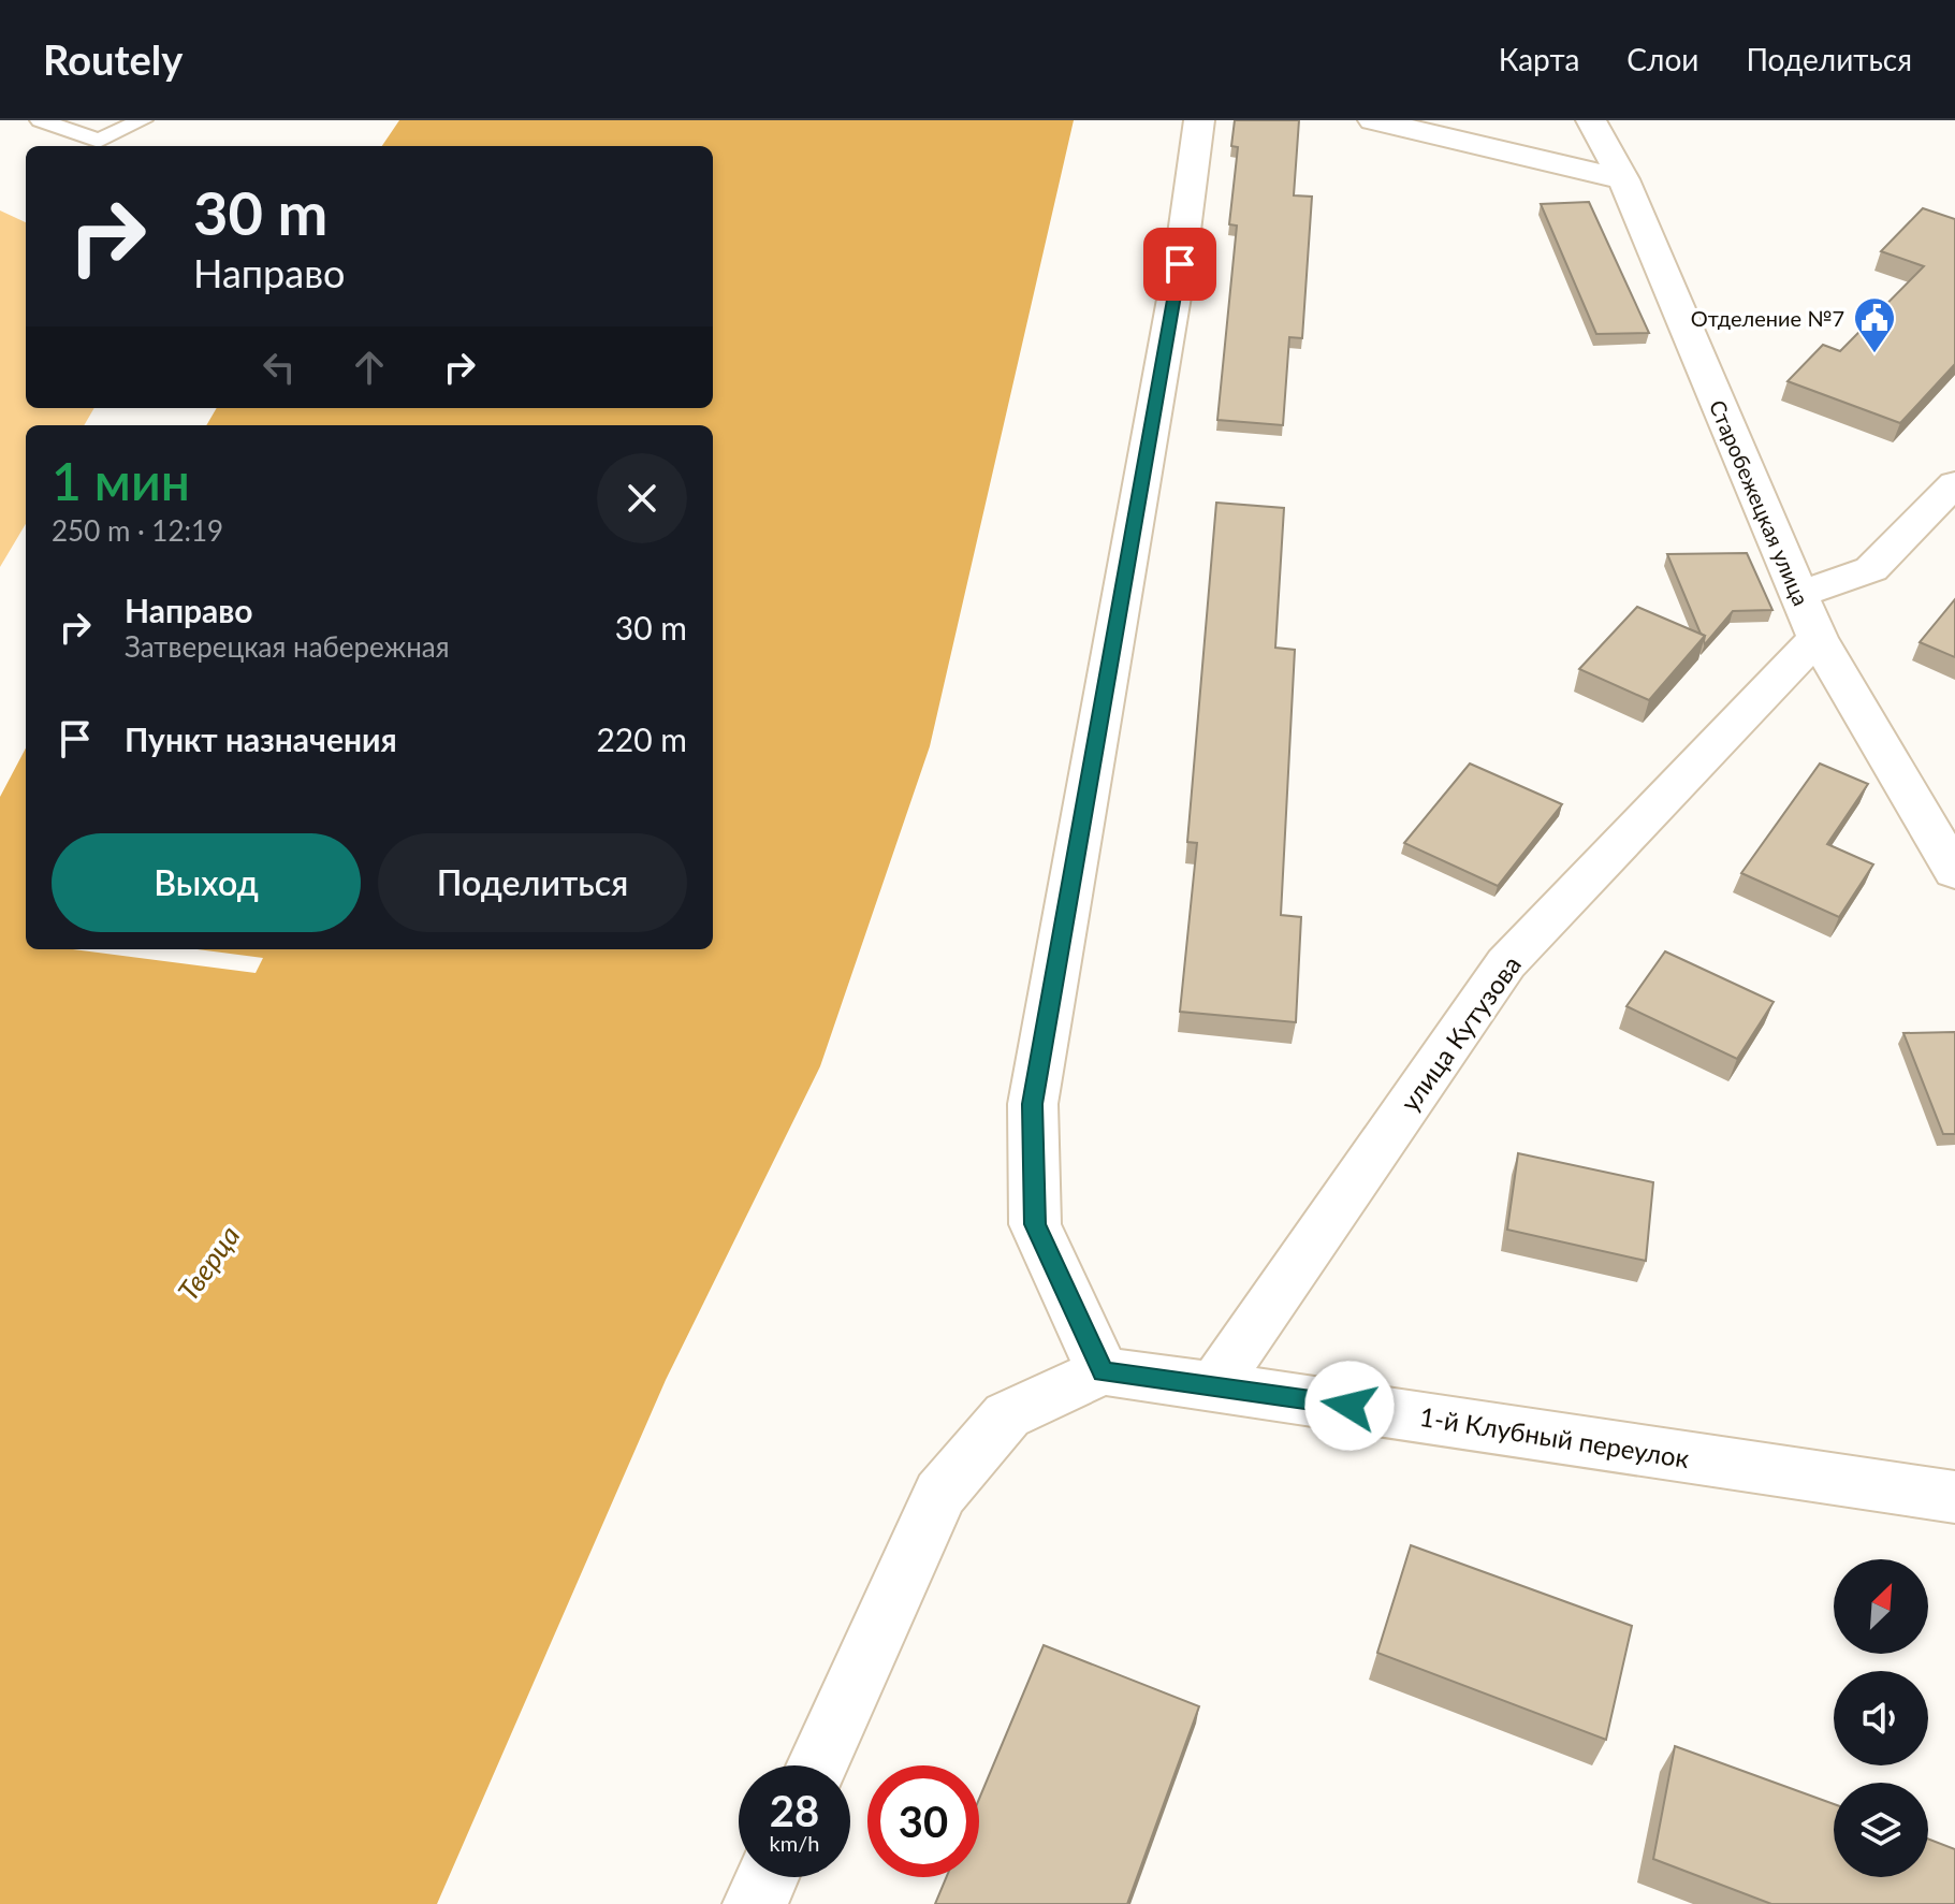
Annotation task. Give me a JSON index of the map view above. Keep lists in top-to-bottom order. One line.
{"streets":{"street":["Старобежецкая улица","улица Кутузова","1-й Клубный переулок"]},"crossings":[["Старобежецкая улица","улица Кутузова"],["улица Кутузова","1-й Клубный переулок"]],"water":["Тверца"],"places":{"public building":["Отделение №7"]},"north":"top right","page":{"header":"Routely","nav":["Карта","Слои","Поделиться"],"turn":["30 m","Направо"],"heading":["1 мин","250 m · 12:19"],"list":[{"name":"Направо","note":"Затверецкая набережная","value":"30 m"},{"name":"Пункт назначения","value":"220 m"}],"buttons":["Выход","Поделиться"],"speed":"28 km/h","limit":"30"}}
